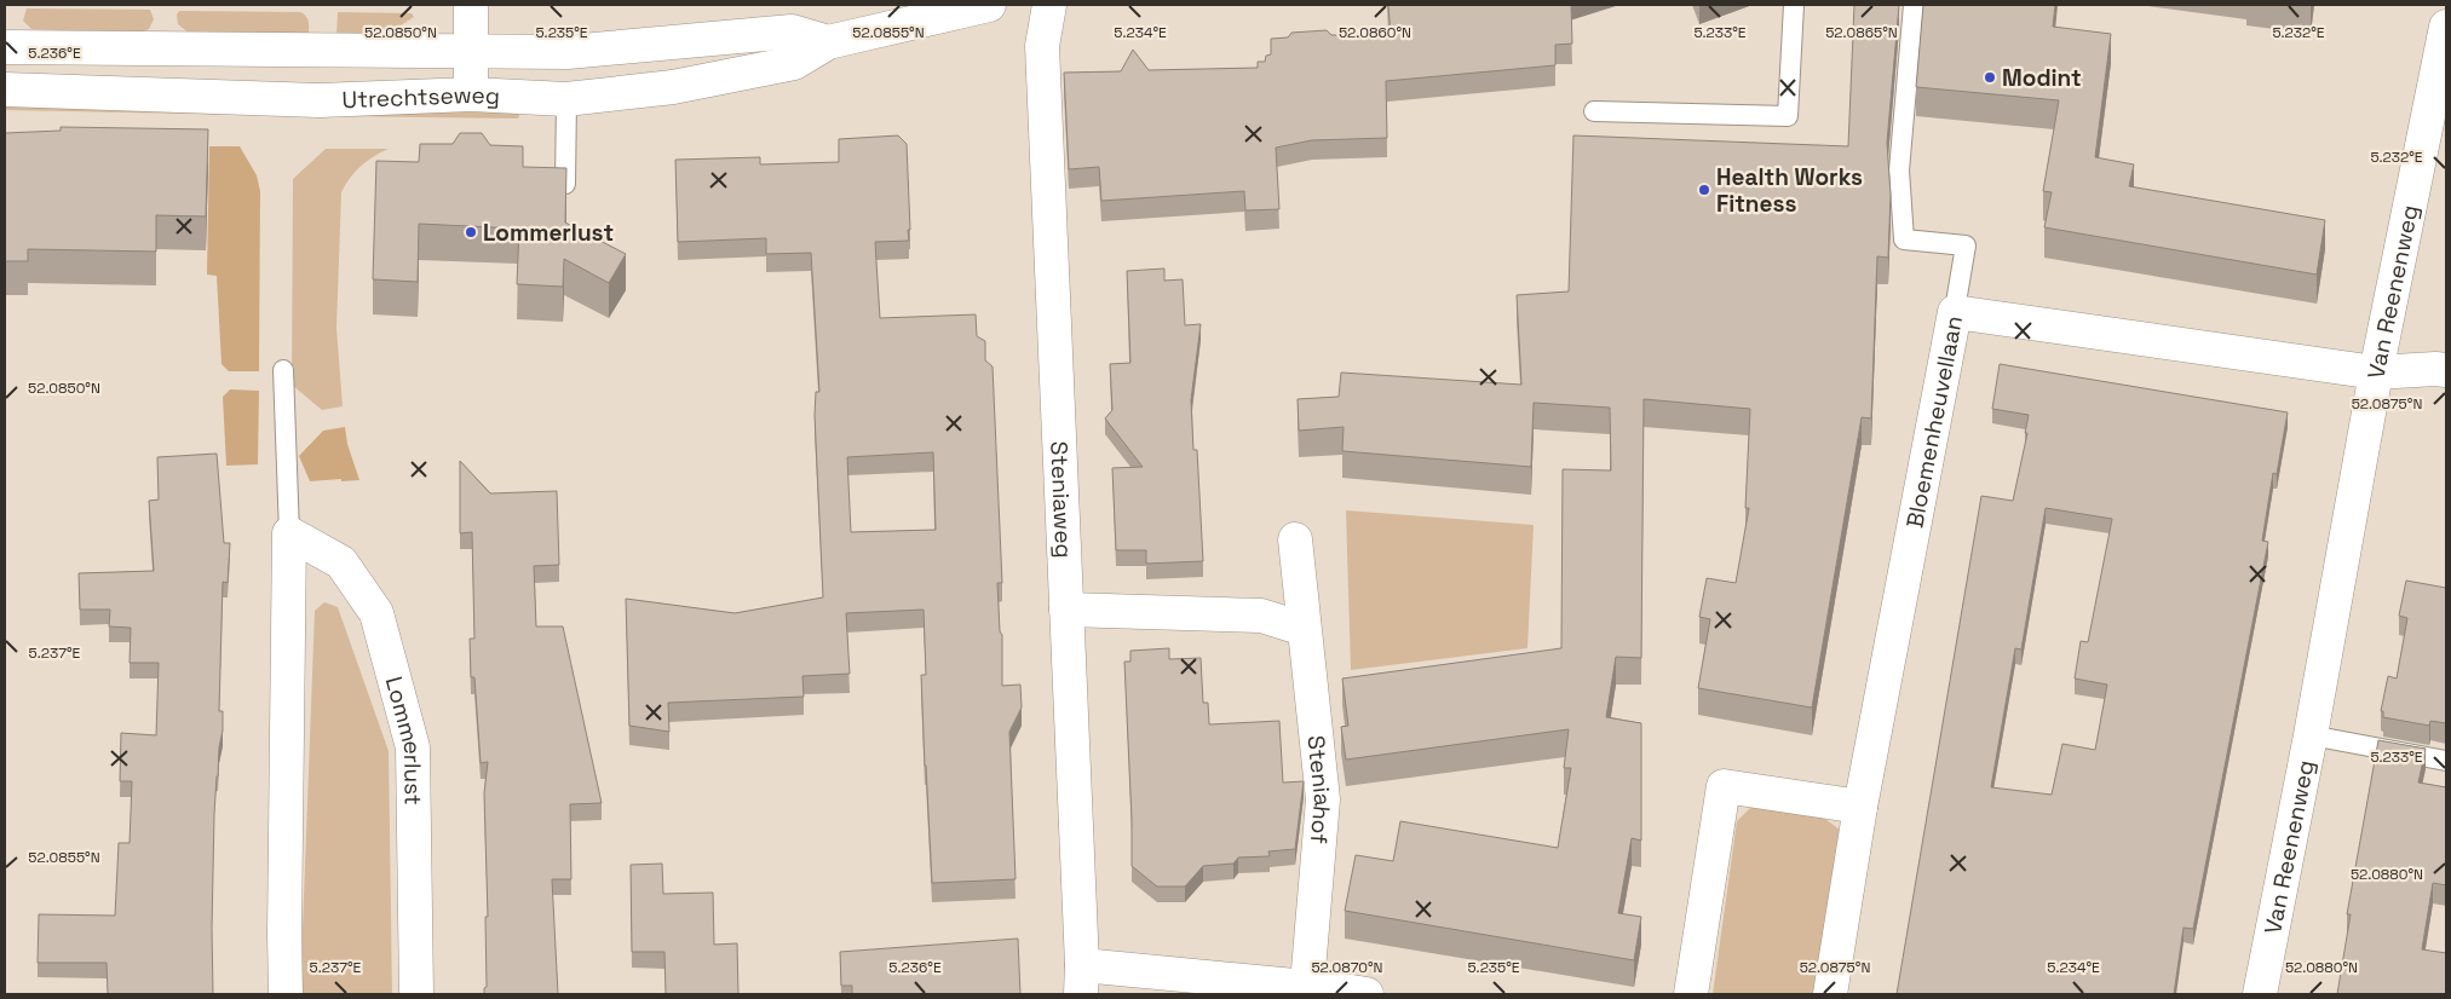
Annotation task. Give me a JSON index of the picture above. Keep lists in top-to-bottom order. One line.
{"streets":{"street":["Utrechtseweg","Van Reenenweg","Bloemenheuvellaan","Steniaweg","Lommerlust","Steniahof"]},"crossings":[["Van Reenenweg","Bloemenheuvellaan"]],"places":["Modint","Health Works Fitness","Lommerlust"],"coordinates":["52.0850°N","52.0855°N","52.0860°N","52.0865°N","5.235°E","5.234°E","5.233°E","5.232°E","5.236°E","52.0875°N","5.237°E","52.0880°N","52.0870°N"]}
